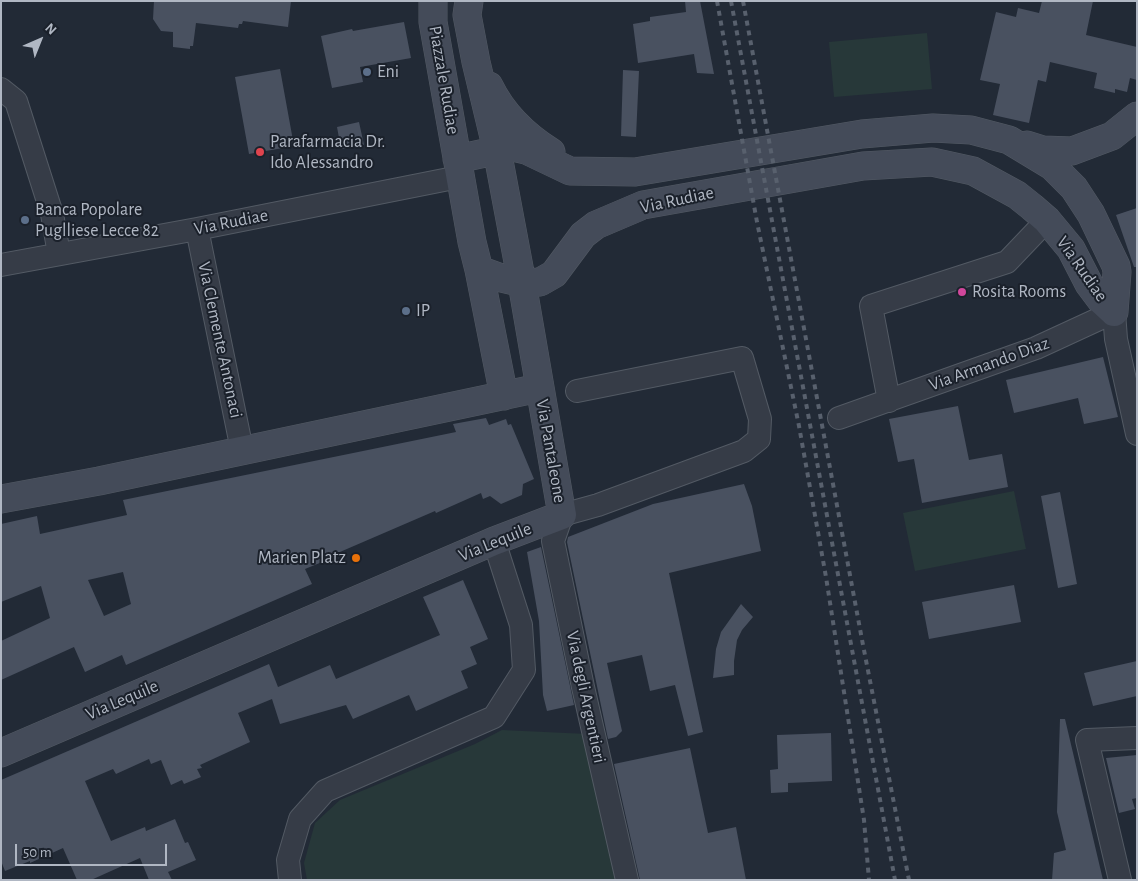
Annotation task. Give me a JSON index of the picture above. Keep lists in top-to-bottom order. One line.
{"streets":{"main road":["Piazzale Rudiae","Via Rudiae","Via Pantaleone","Via Lequile"],"street":["Via Clemente Antonaci","Via Armando Diaz","Via degli Argentieri"]},"crossings":[["Piazzale Rudiae","Via Rudiae"],["Piazzale Rudiae","Via Pantaleone"],["Via Rudiae","Via Clemente Antonaci"],["Via Rudiae","Via Armando Diaz"],["Via Pantaleone","Via Lequile"],["Via Pantaleone","Via degli Argentieri"],["Via Lequile","Via degli Argentieri"]],"places":["Eni","Parafarmacia Dr. Ido Alessandro","Banca Popolare Puglliese Lecce 82","Rosita Rooms","IP","Marien Platz"],"scale_bar":"50 m","north":"top right"}
